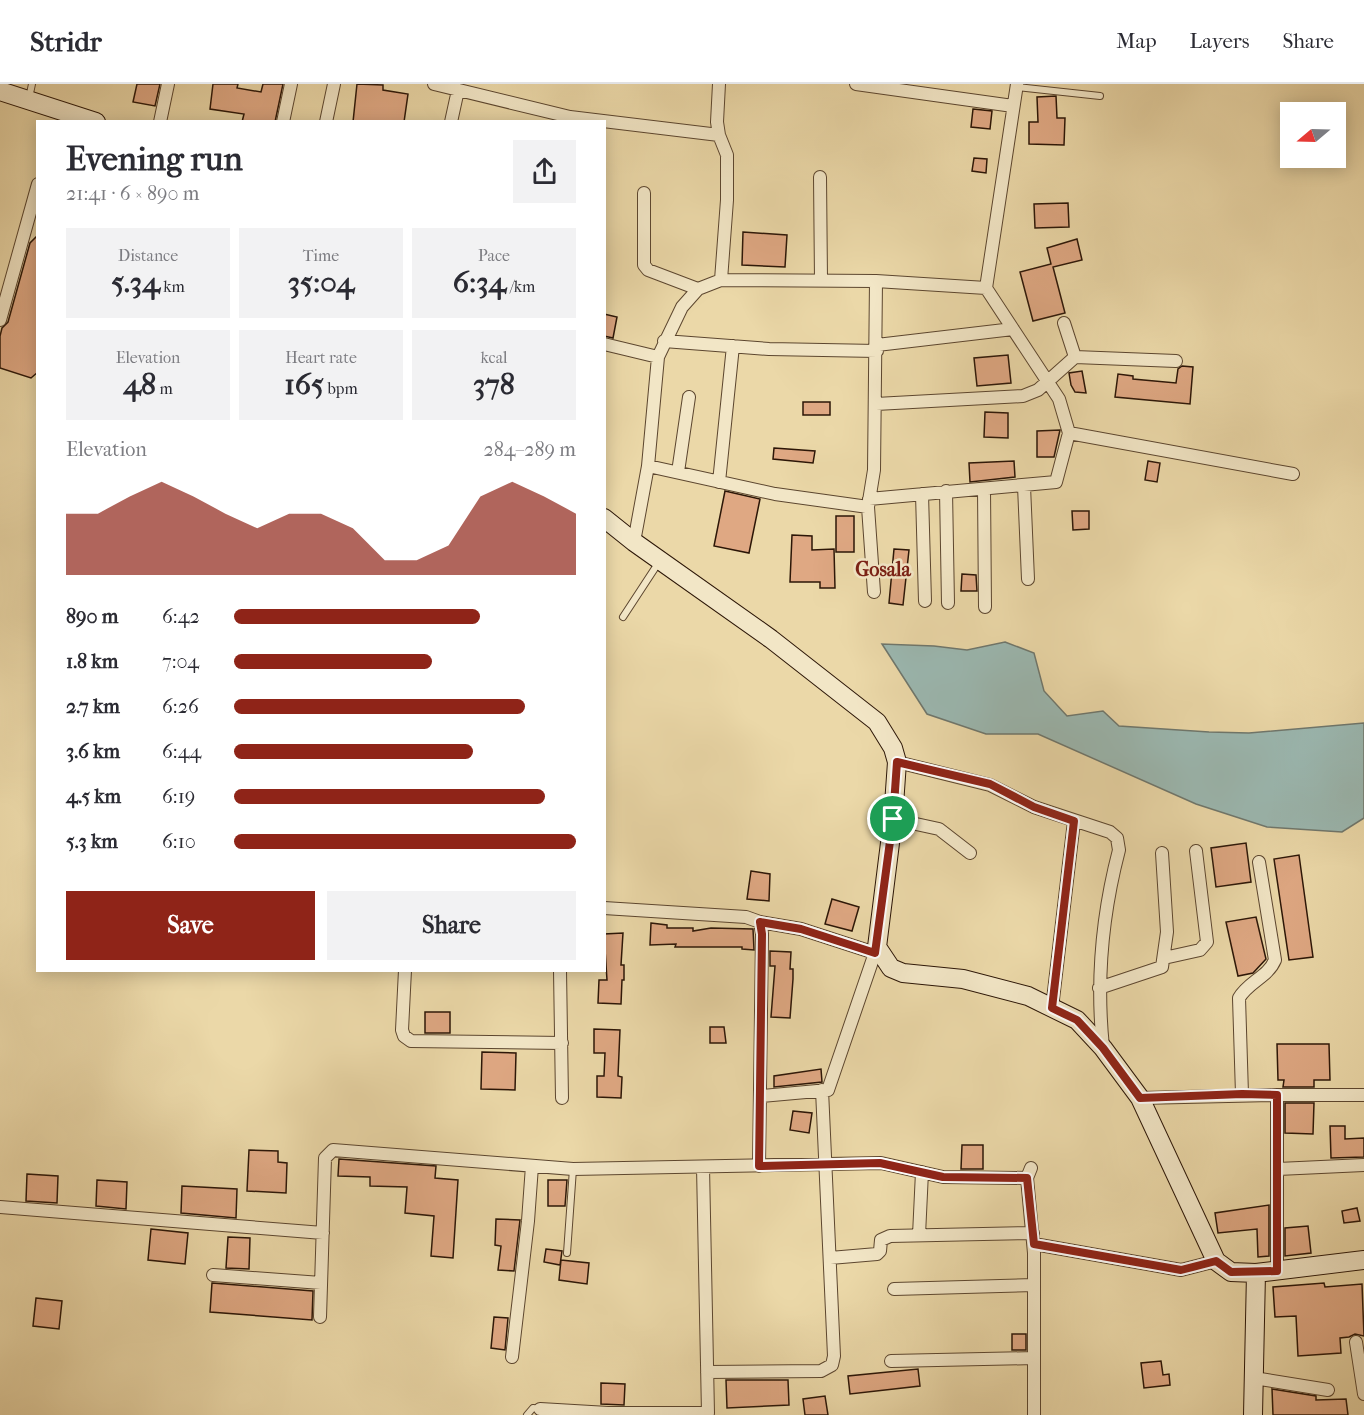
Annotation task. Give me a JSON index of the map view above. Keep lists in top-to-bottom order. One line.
{"districts":["Gosala"],"north":"left","page":{"header":"Stridr","nav":["Map","Layers","Share"],"heading":["Evening run","21:41 · 6 × 890 m"],"stats":[["Distance","5.34 km"],["Time","35:04"],["Pace","6:34 /km"],["Elevation","48 m"],["Heart rate","165 bpm"],["kcal","378"]],"chart":["Elevation","284–289 m"],"list":[{"name":"890 m","note":"6:42"},{"name":"1.8 km","note":"7:04"},{"name":"2.7 km","note":"6:26"},{"name":"3.6 km","note":"6:44"},{"name":"4.5 km","note":"6:19"},{"name":"5.3 km","note":"6:10"}],"buttons":["Save","Share"]}}
